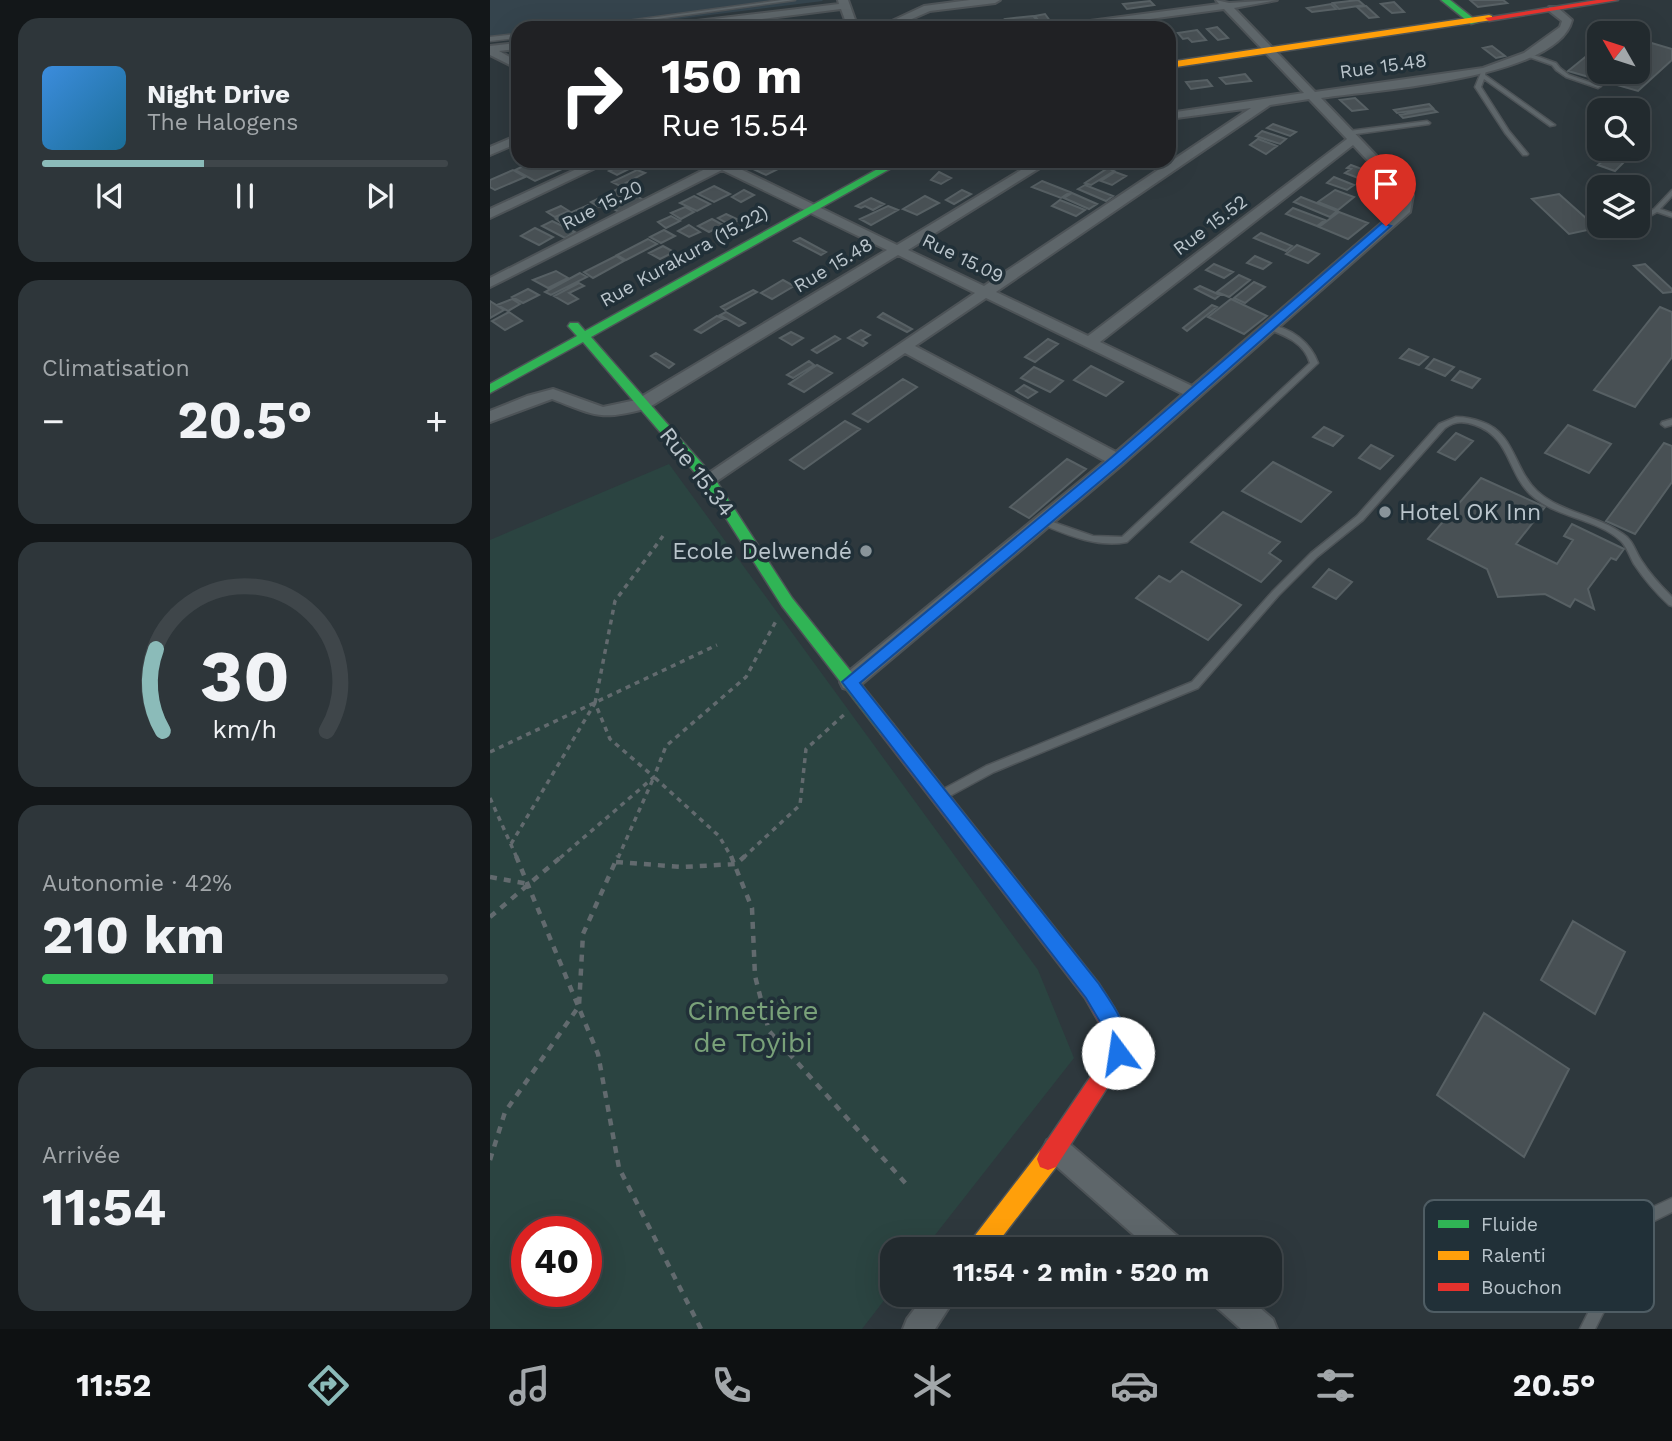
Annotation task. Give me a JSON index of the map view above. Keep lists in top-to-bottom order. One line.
{"streets":{"main road":["Rue Kurakura (15.22)","Rue 15.34"],"street":["Rue 15.48","Rue 15.20","Rue 15.52","Rue 15.09"]},"crossings":[["Rue 15.48","Rue 15.09"],["Rue 15.48","Rue 15.34"],["Rue 15.52","Rue 15.09"],["Rue Kurakura (15.22)","Rue 15.09"],["Rue Kurakura (15.22)","Rue 15.34"]],"parks":["Cimetière de Toyibi"],"places":["Hotel OK Inn","Ecole Delwendé"],"legend":["Fluide","Ralenti","Bouchon"],"north":"top left","page":{"turn":["150 m","Rue 15.54"],"song":["Night Drive","The Halogens"],"tile":["Climatisation",["Autonomie · 42%","210 km"],["Arrivée","11:54"]],"heat":["−","20.5°","+"],"limit":"40","trip":"11:54 · 2 min · 520 m","tabs":["11:52","20.5°"],"gauge":["30","km/h"]}}
